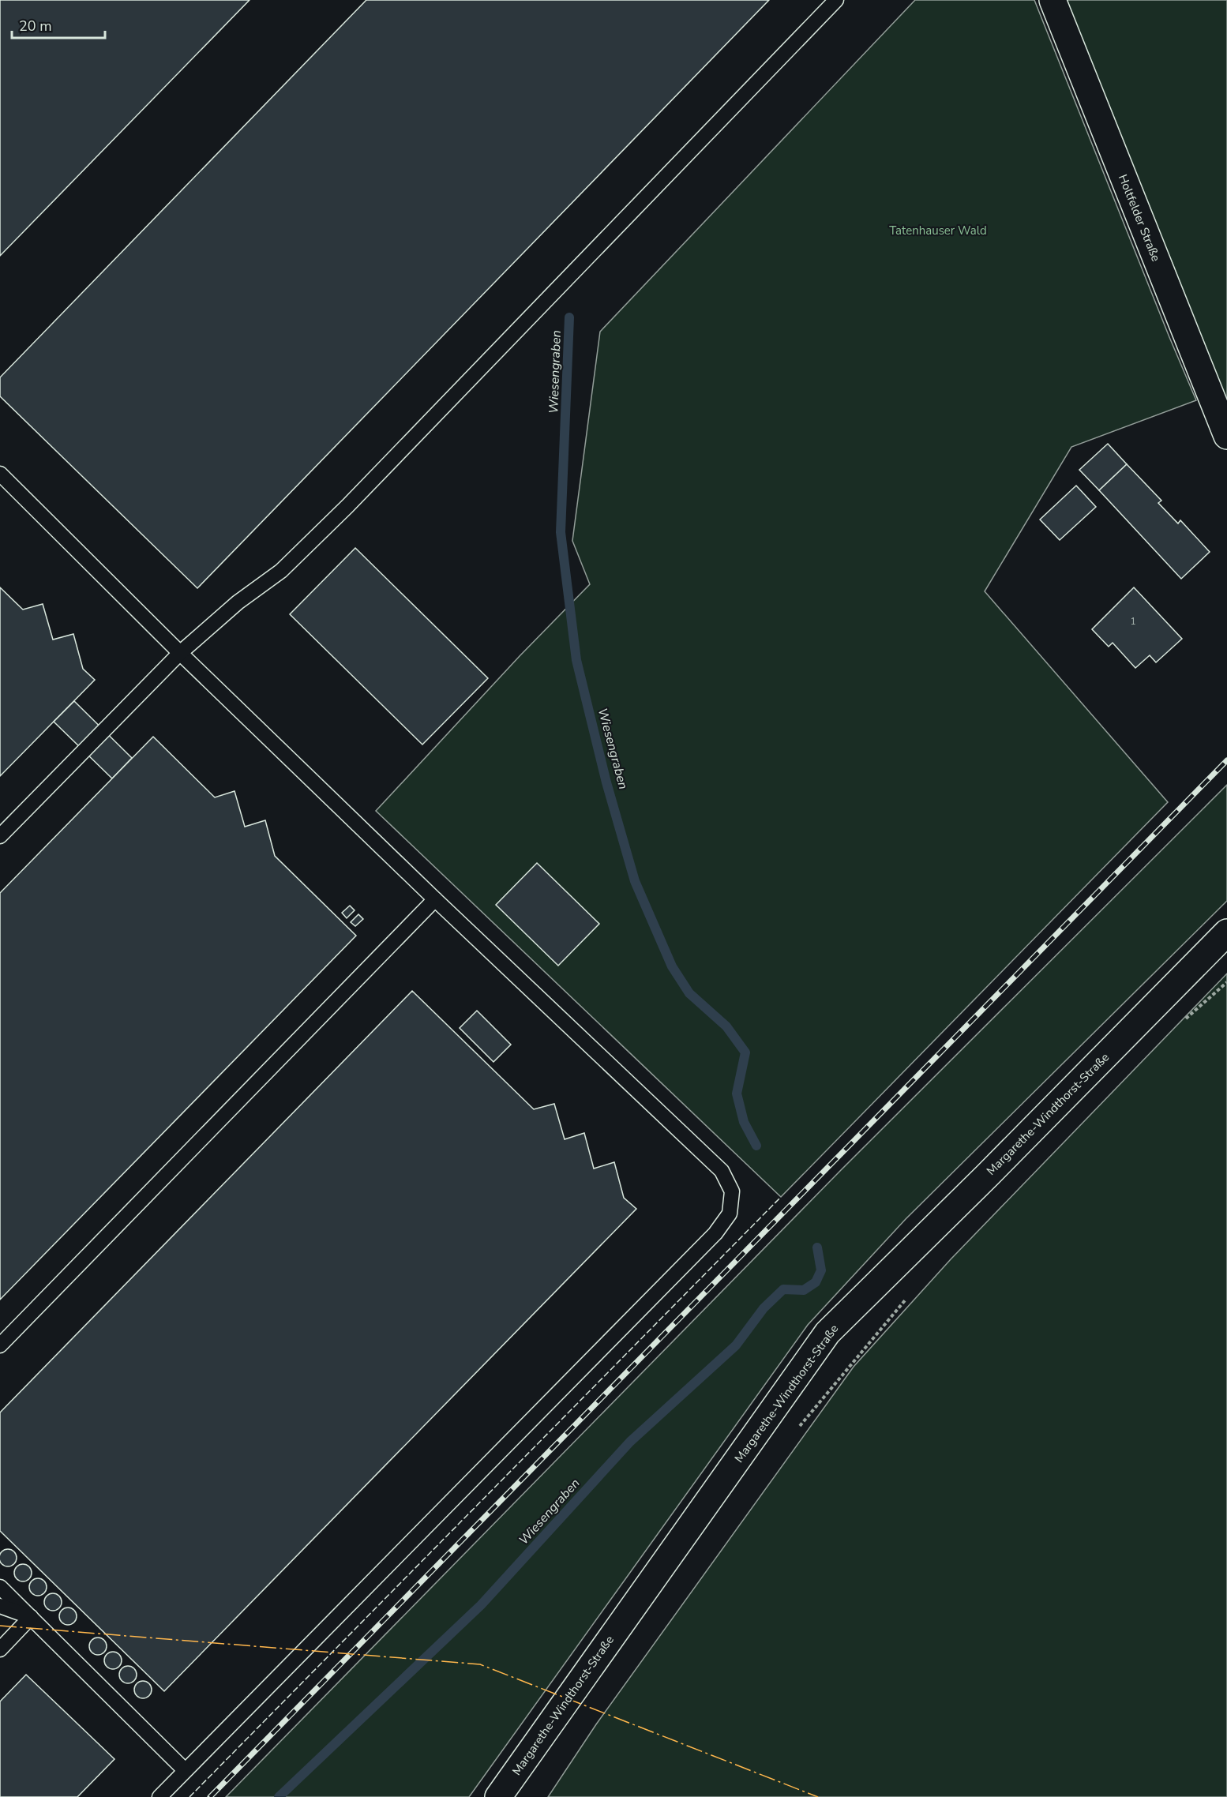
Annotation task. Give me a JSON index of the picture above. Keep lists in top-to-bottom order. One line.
{"streets":{"street":["Holtfelder Straße","Margarethe-Windthorst-Straße"]},"water":["Wiesengraben"],"parks":["Tatenhauser Wald"],"house_numbers":["1"],"scale_bar":"20 m"}
